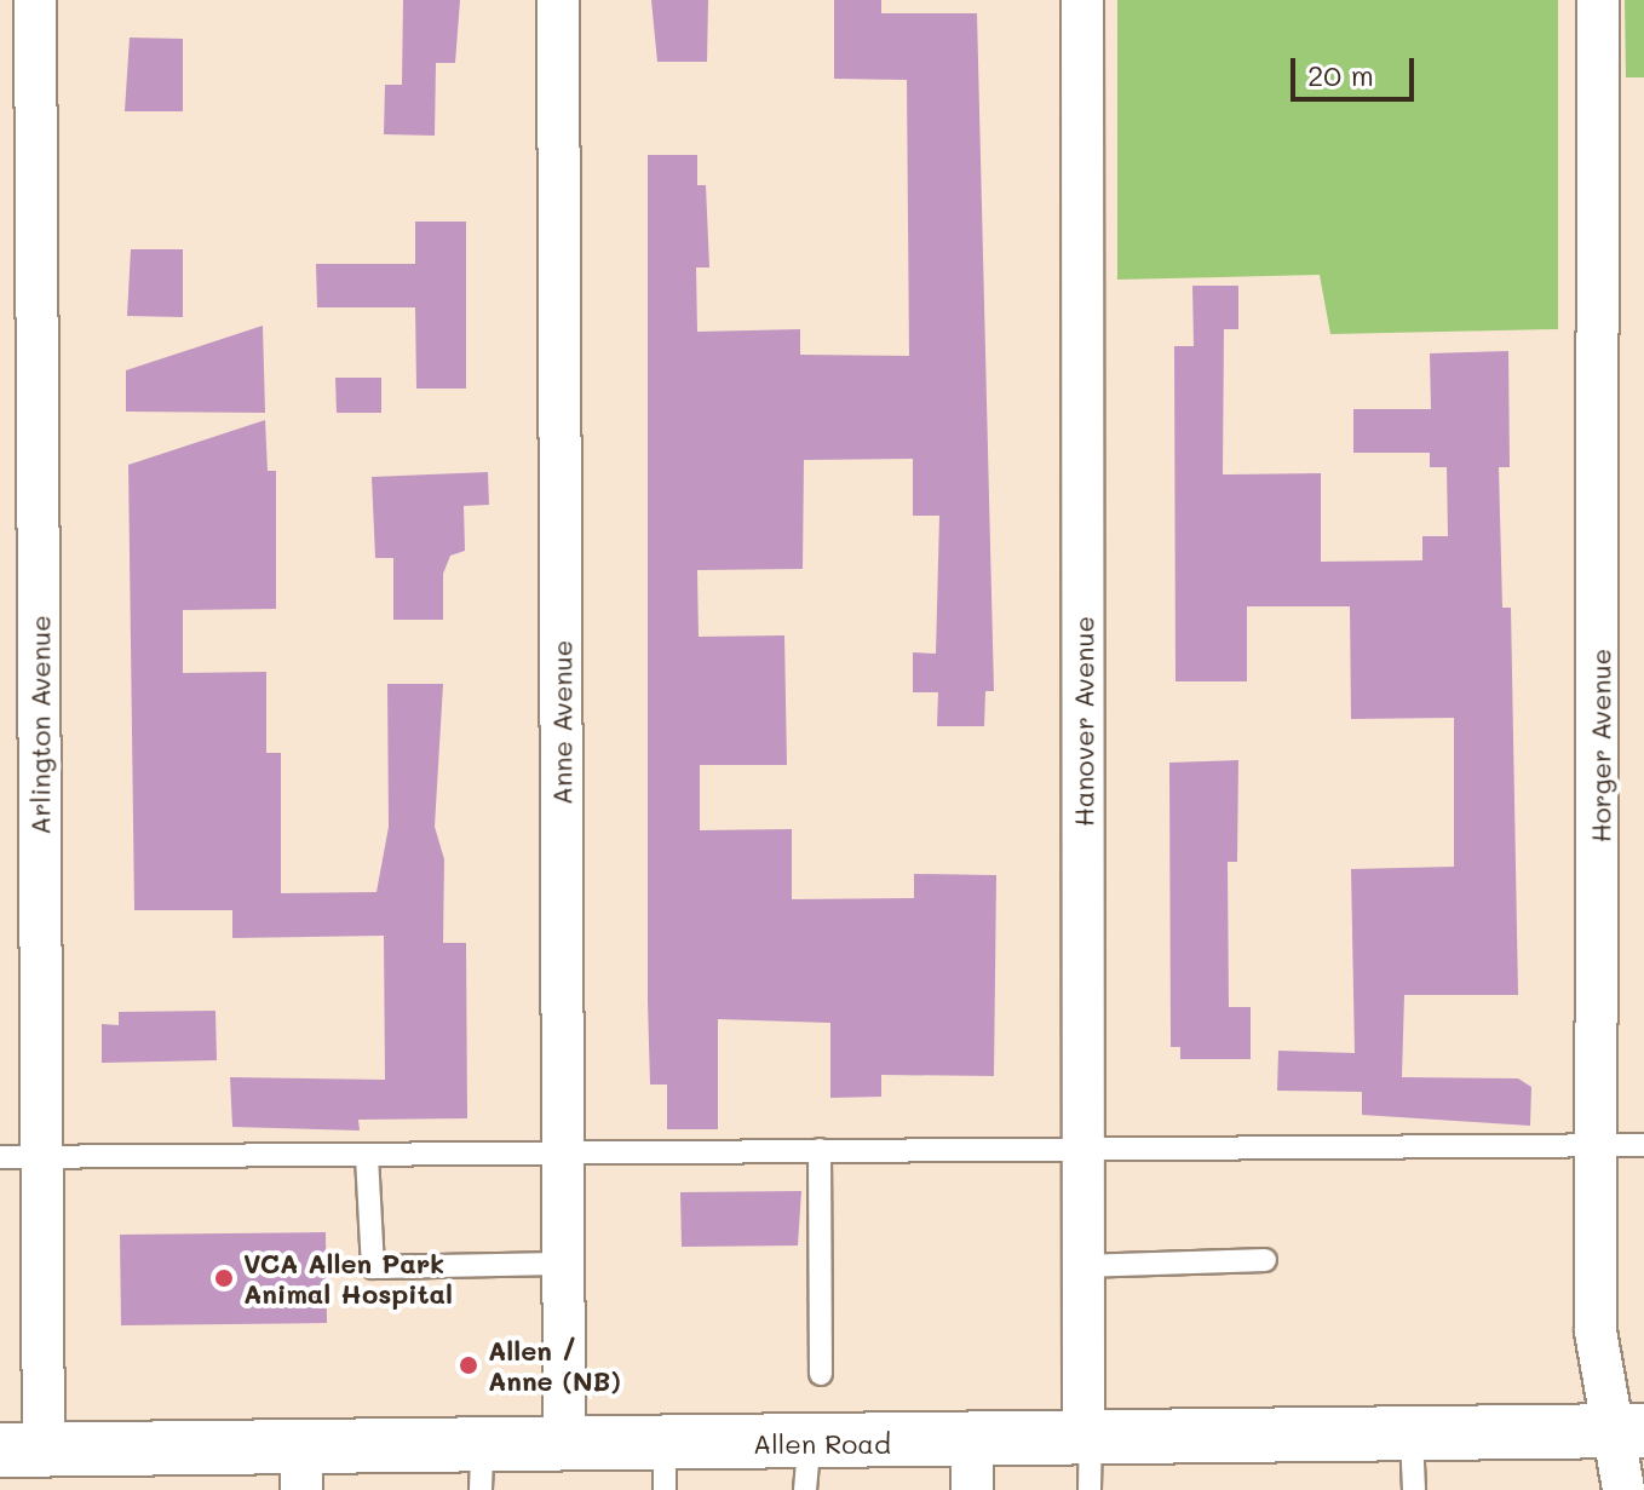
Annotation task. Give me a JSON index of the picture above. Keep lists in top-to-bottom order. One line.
{"streets":{"main road":["Allen Road"],"street":["Hanover Avenue","Anne Avenue","Arlington Avenue","Horger Avenue"]},"crossings":[["Hanover Avenue","Allen Road"],["Anne Avenue","Allen Road"],["Arlington Avenue","Allen Road"],["Horger Avenue","Allen Road"]],"places":["VCA Allen Park Animal Hospital","Allen / Anne (NB)"],"scale_bar":"20 m"}
